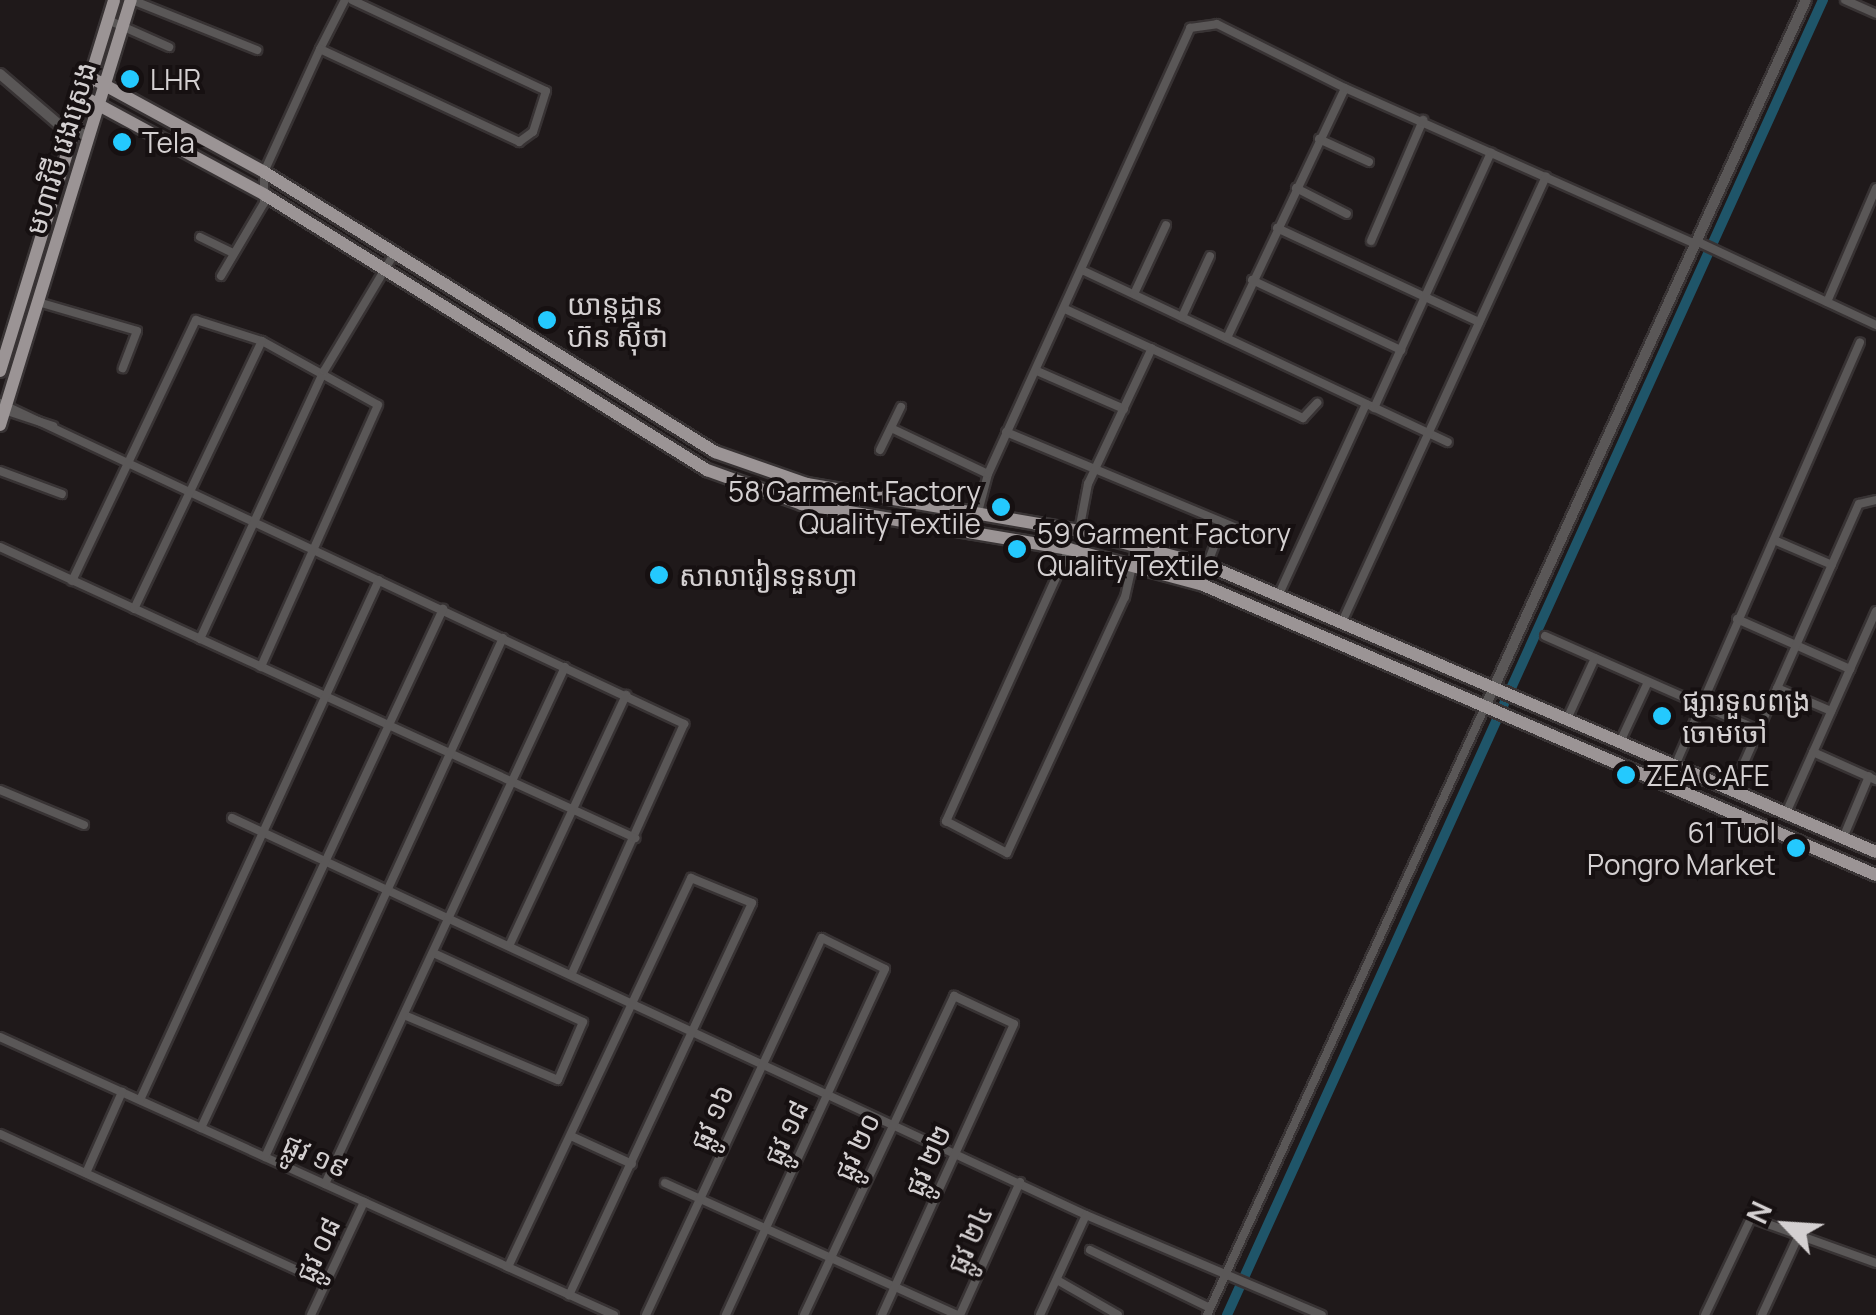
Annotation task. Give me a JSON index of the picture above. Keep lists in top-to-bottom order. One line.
{"streets":{"main road":["មហាវិថី វេងស្រេង"],"street":["ផ្លូវ ១៦","ផ្លូវ ១៨","ផ្លូវ ២០","ផ្លូវ ១៩","ផ្លូវ ២២","ផ្លូវ ២៤","ផ្លូវ ០៨"]},"crossings":[["ផ្លូវ ១៦","ផ្លូវ ១៨"],["ផ្លូវ ២០","ផ្លូវ ២២"],["ផ្លូវ ១៩","ផ្លូវ ០៨"]],"places":["LHR","Tela","យាន្ដដ្ឋាន ហ៊ន ស៊ីថា","58 Garment Factory Quality Textile","59 Garment Factory Quality Textile","សាលារៀនទួនហ្វា","ផ្សារទួលពង្រ ចោមចៅ","ZEA CAFE","61 Tuol Pongro Market"],"north":"top left"}
